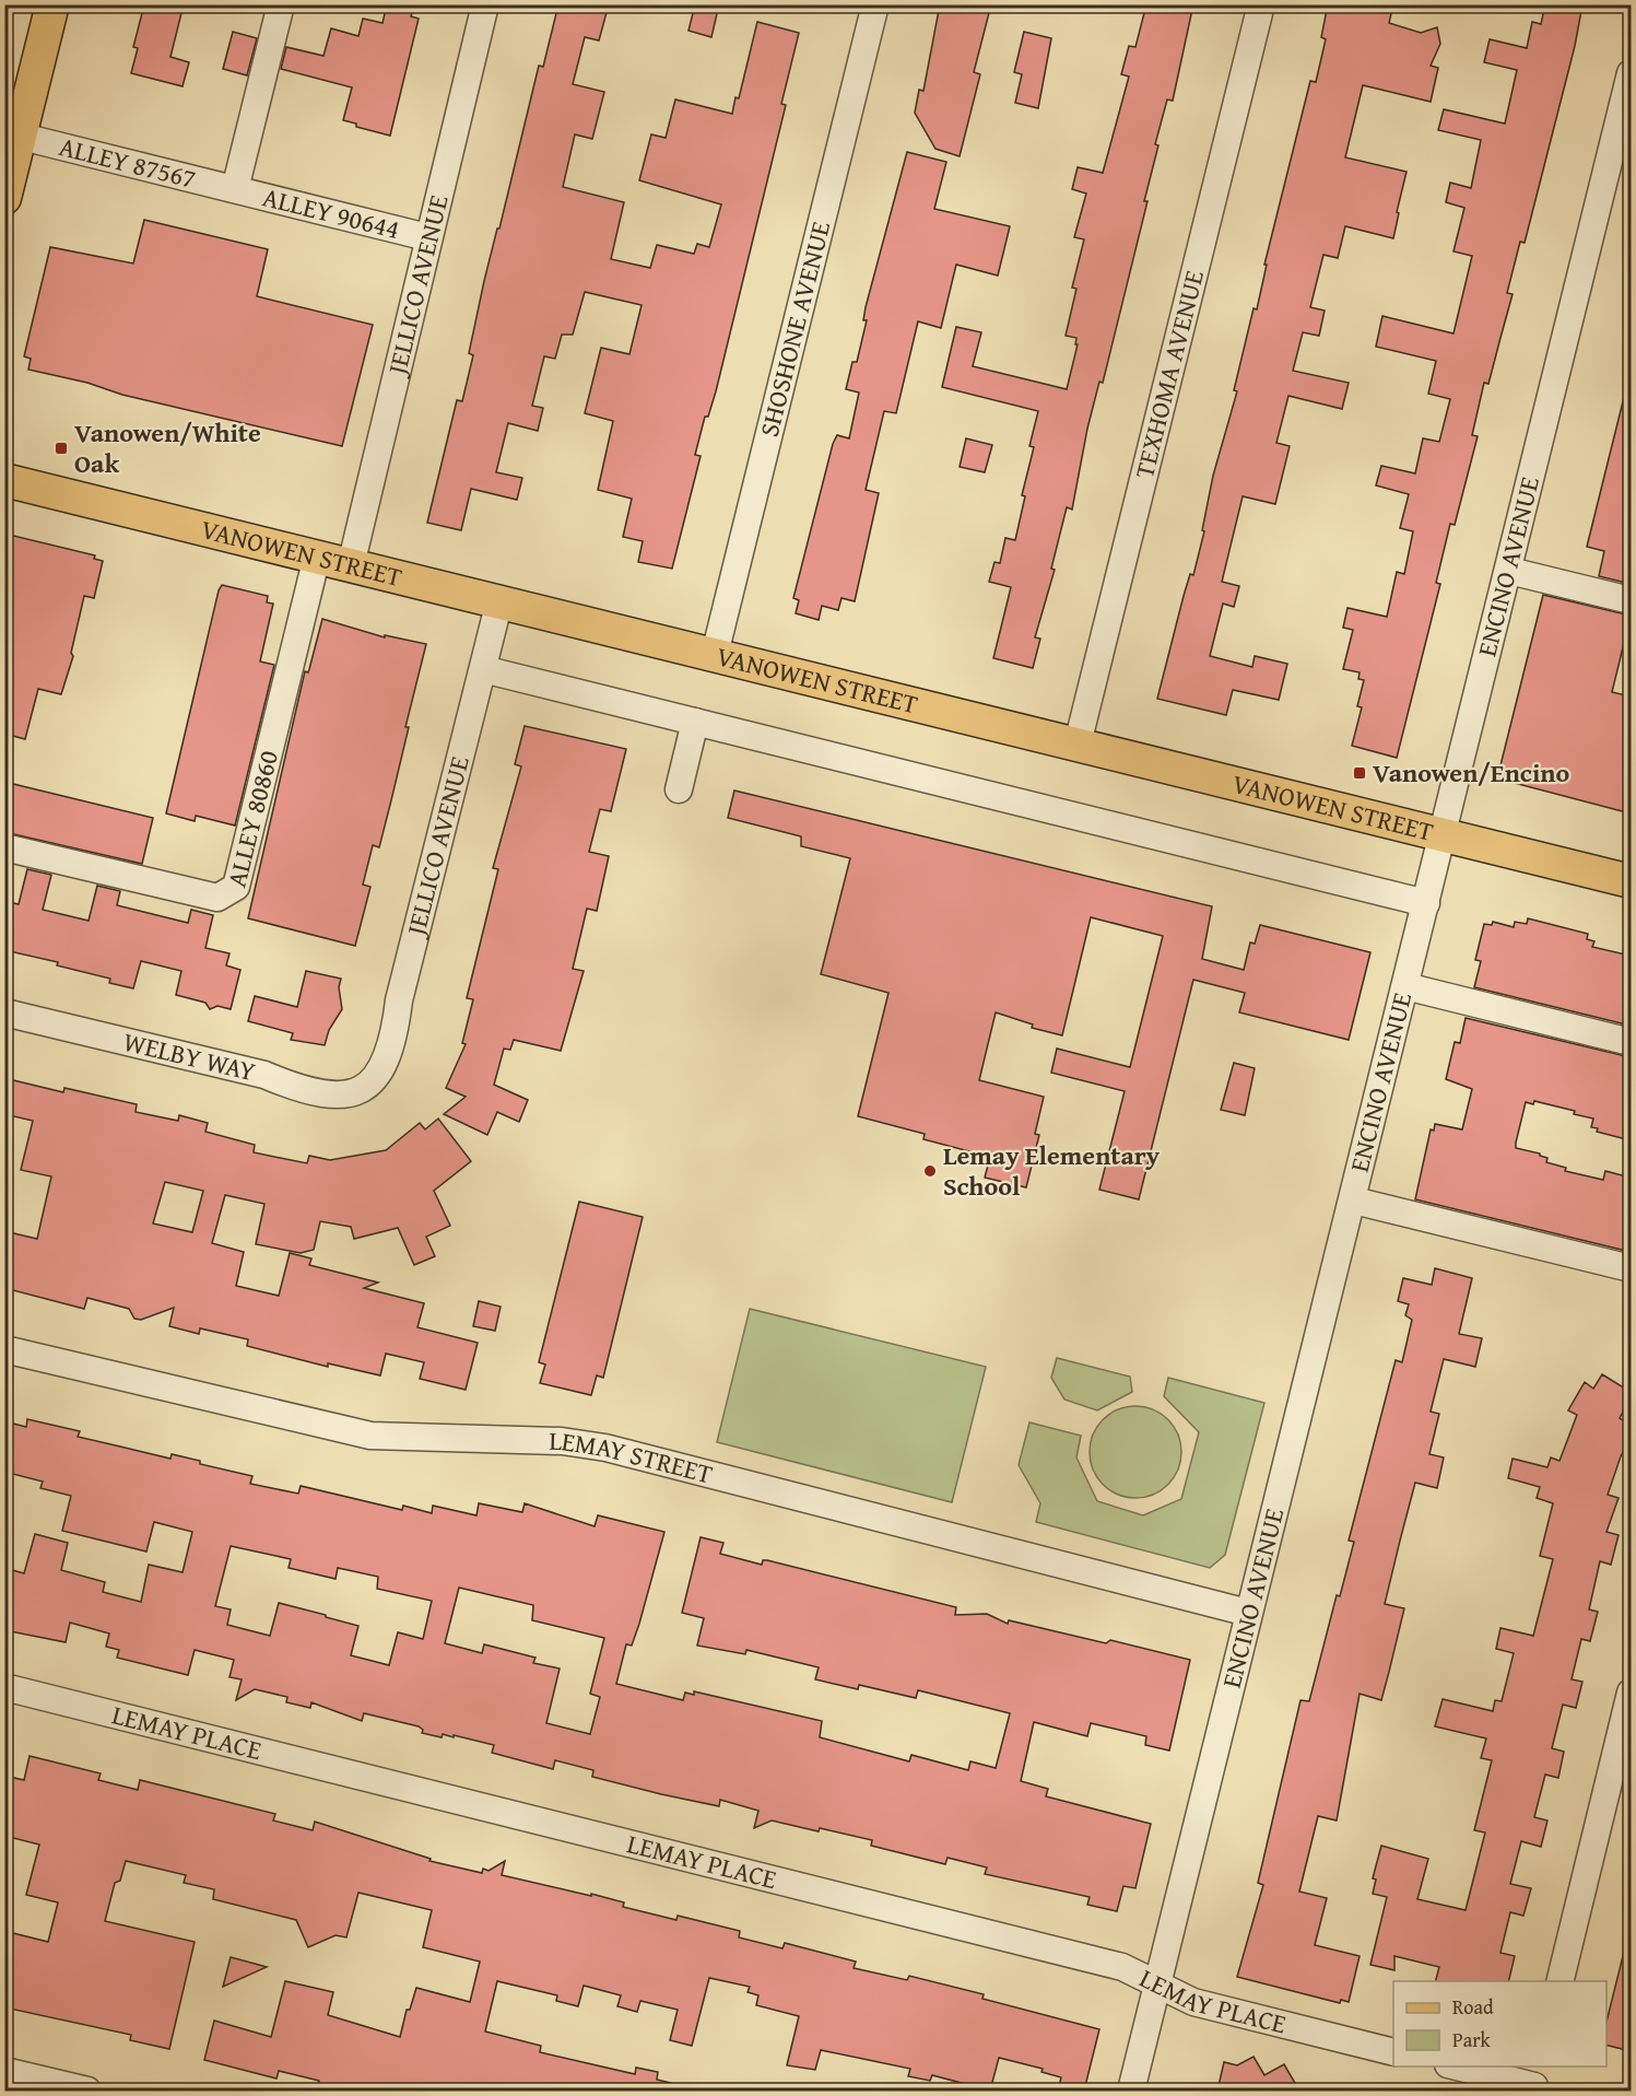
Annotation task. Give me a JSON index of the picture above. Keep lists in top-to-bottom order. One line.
{"streets":{"main road":["VANOWEN STREET"],"street":["ALLEY 87567","ALLEY 90644","JELLICO AVENUE","SHOSHONE AVENUE","TEXHOMA AVENUE","ENCINO AVENUE","ALLEY 80860","WELBY WAY","LEMAY STREET","LEMAY PLACE"]},"crossings":[["ALLEY 87567","ALLEY 90644"],["ALLEY 90644","JELLICO AVENUE"],["JELLICO AVENUE","VANOWEN STREET"],["JELLICO AVENUE","WELBY WAY"],["SHOSHONE AVENUE","VANOWEN STREET"],["TEXHOMA AVENUE","VANOWEN STREET"],["VANOWEN STREET","ENCINO AVENUE"],["VANOWEN STREET","ALLEY 80860"],["ENCINO AVENUE","LEMAY STREET"],["ENCINO AVENUE","LEMAY PLACE"]],"places":{"transit":["Vanowen/White Oak","Vanowen/Encino"],"other":["Lemay Elementary School"]},"legend":["Road","Park"]}
